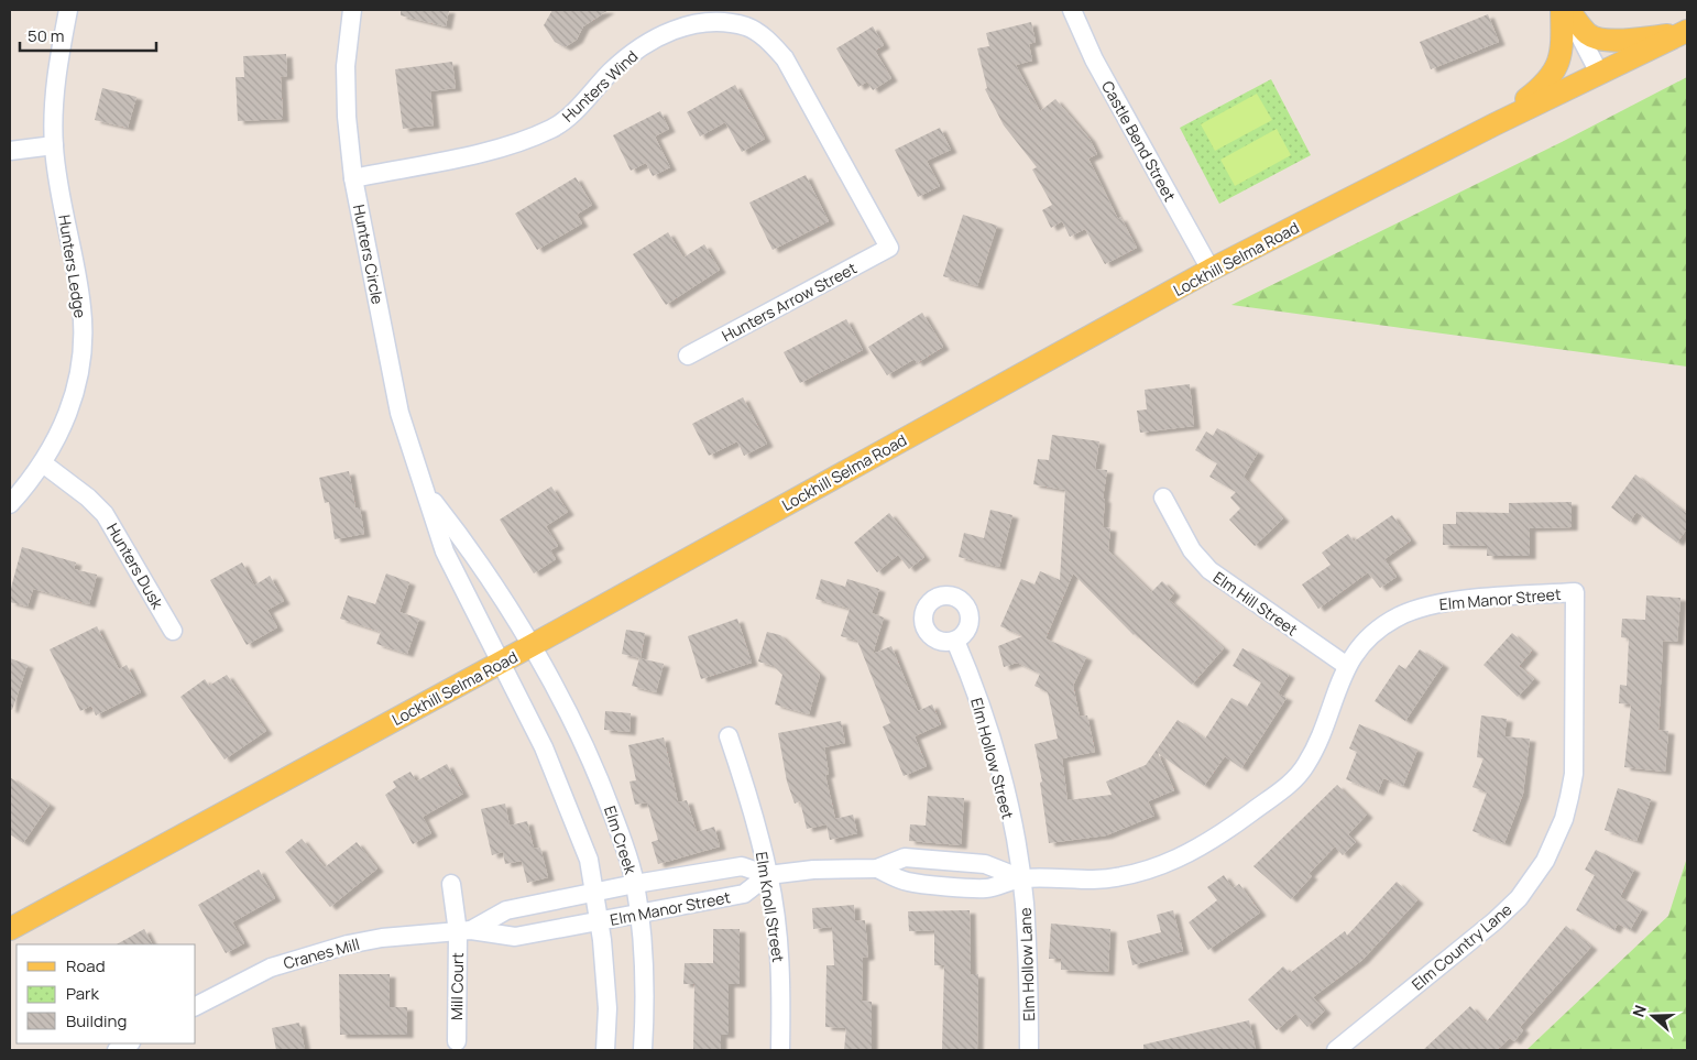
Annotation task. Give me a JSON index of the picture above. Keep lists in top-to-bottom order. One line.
{"streets":{"main road":["Lockhill Selma Road"],"street":["Hunters Wind","Castle Bend Street","Hunters Circle","Hunters Ledge","Hunters Arrow Street","Hunters Dusk","Elm Manor Street","Elm Hill Street","Elm Hollow Street","Elm Creek","Elm Knoll Street","Elm Country Lane","Cranes Mill","Elm Hollow Lane","Mill Court"]},"crossings":[["Hunters Wind","Hunters Circle"],["Hunters Wind","Hunters Arrow Street"],["Castle Bend Street","Lockhill Selma Road"],["Hunters Circle","Lockhill Selma Road"],["Hunters Circle","Elm Creek"],["Lockhill Selma Road","Elm Creek"],["Hunters Ledge","Hunters Dusk"],["Elm Manor Street","Elm Hill Street"],["Elm Manor Street","Elm Hollow Street"],["Elm Manor Street","Elm Creek"],["Elm Manor Street","Elm Knoll Street"],["Elm Manor Street","Elm Country Lane"],["Elm Manor Street","Cranes Mill"],["Elm Manor Street","Elm Hollow Lane"],["Elm Hollow Street","Elm Hollow Lane"],["Elm Creek","Cranes Mill"],["Cranes Mill","Mill Court"]],"legend":["Road","Park","Building"],"scale_bar":"50 m","north":"left"}
